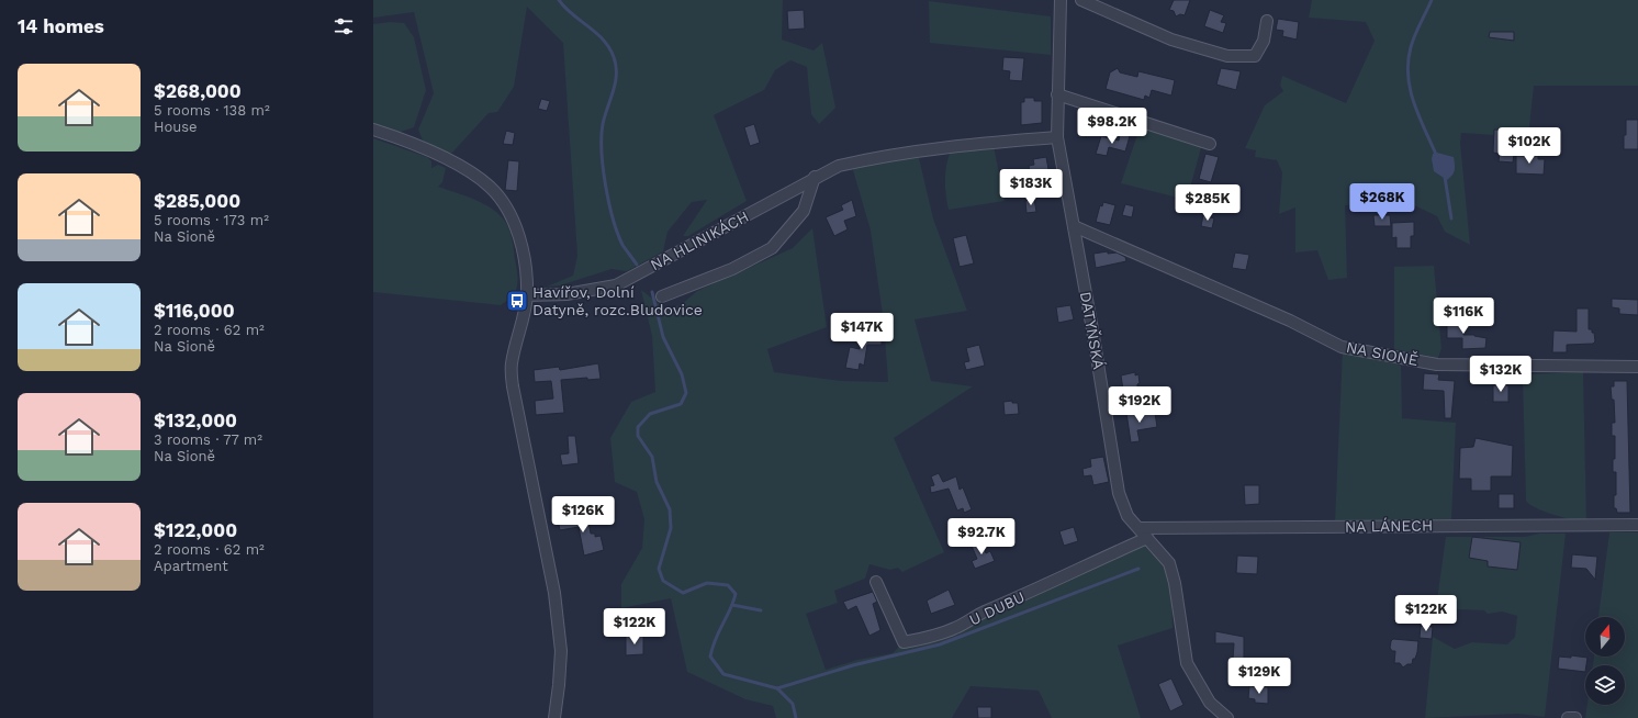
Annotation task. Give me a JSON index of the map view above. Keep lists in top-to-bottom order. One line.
{"streets":{"street":["NA HLINIKÁCH","DATYŇSKÁ","NA SIONĚ","NA LÁNECH","U DUBU"]},"crossings":[["NA HLINIKÁCH","DATYŇSKÁ"],["DATYŇSKÁ","NA SIONĚ"],["DATYŇSKÁ","NA LÁNECH"],["DATYŇSKÁ","U DUBU"]],"places":{"bus stop":["Havířov, Dolní Datyně, rozc.Bludovice"]},"north":"top","page":{"heading":"14 homes","list":[{"name":"$268,000","note":"5 rooms · 138 m² · House"},{"name":"$285,000","note":"5 rooms · 173 m² · Na Sioně"},{"name":"$116,000","note":"2 rooms · 62 m² · Na Sioně"},{"name":"$132,000","note":"3 rooms · 77 m² · Na Sioně"},{"name":"$122,000","note":"2 rooms · 62 m² · Apartment"}],"price":["$98.2K","$102K","$183K","$268K","$285K","$116K","$147K","$132K","$192K","$126K","$92.7K","$122K","$122K","$129K"]}}
